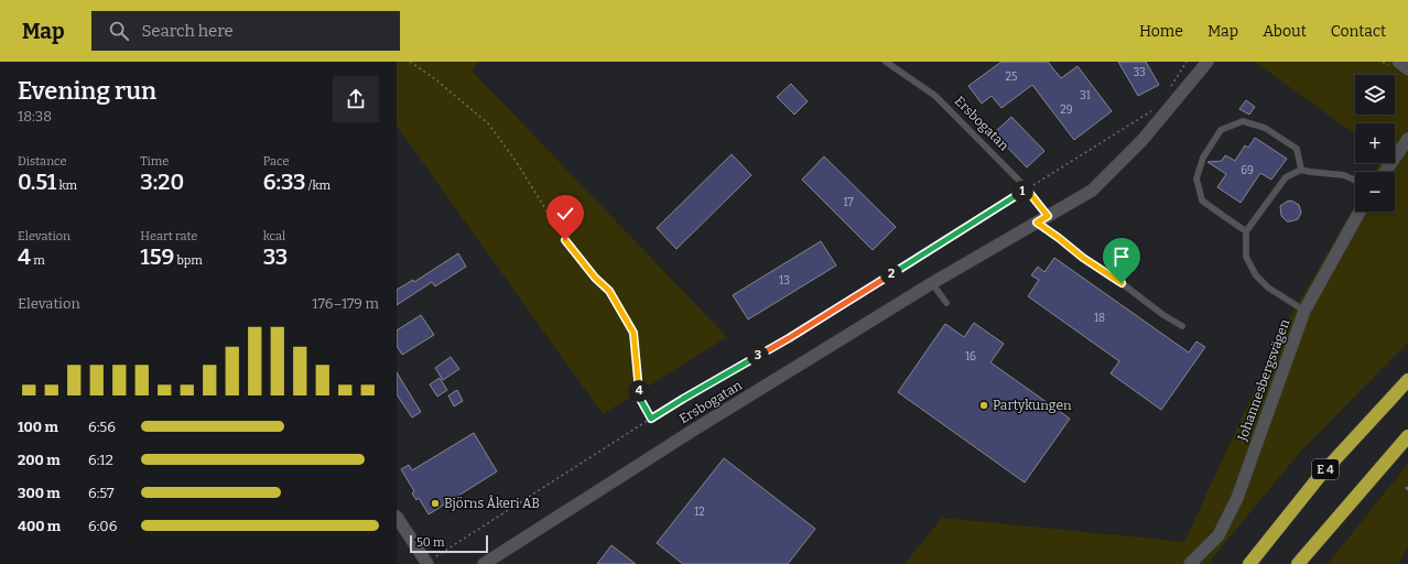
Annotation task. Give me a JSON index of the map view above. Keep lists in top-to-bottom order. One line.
{"streets":{"highway":["E 4"],"street":["Ersbogatan","Johannesbergsvägen"]},"places":["Partykungen","Björns Åkeri AB"],"house_numbers":["33","25","31","29","69","17","13","18","16","12"],"scale_bar":"50 m","page":{"header":"Map","search":"Search here","nav":["Home","Map","About","Contact"],"heading":["Evening run","18:38"],"map_buttons":["+","−"],"stats":[["Distance","0.51 km"],["Time","3:20"],["Pace","6:33 /km"],["Elevation","4 m"],["Heart rate","159 bpm"],["kcal","33"]],"pins":["1","2","3","4"],"chart":["Elevation","176–179 m"],"list":[{"name":"100 m","note":"6:56"},{"name":"200 m","note":"6:12"},{"name":"300 m","note":"6:57"},{"name":"400 m","note":"6:06"}],"scale":"50 m"}}
